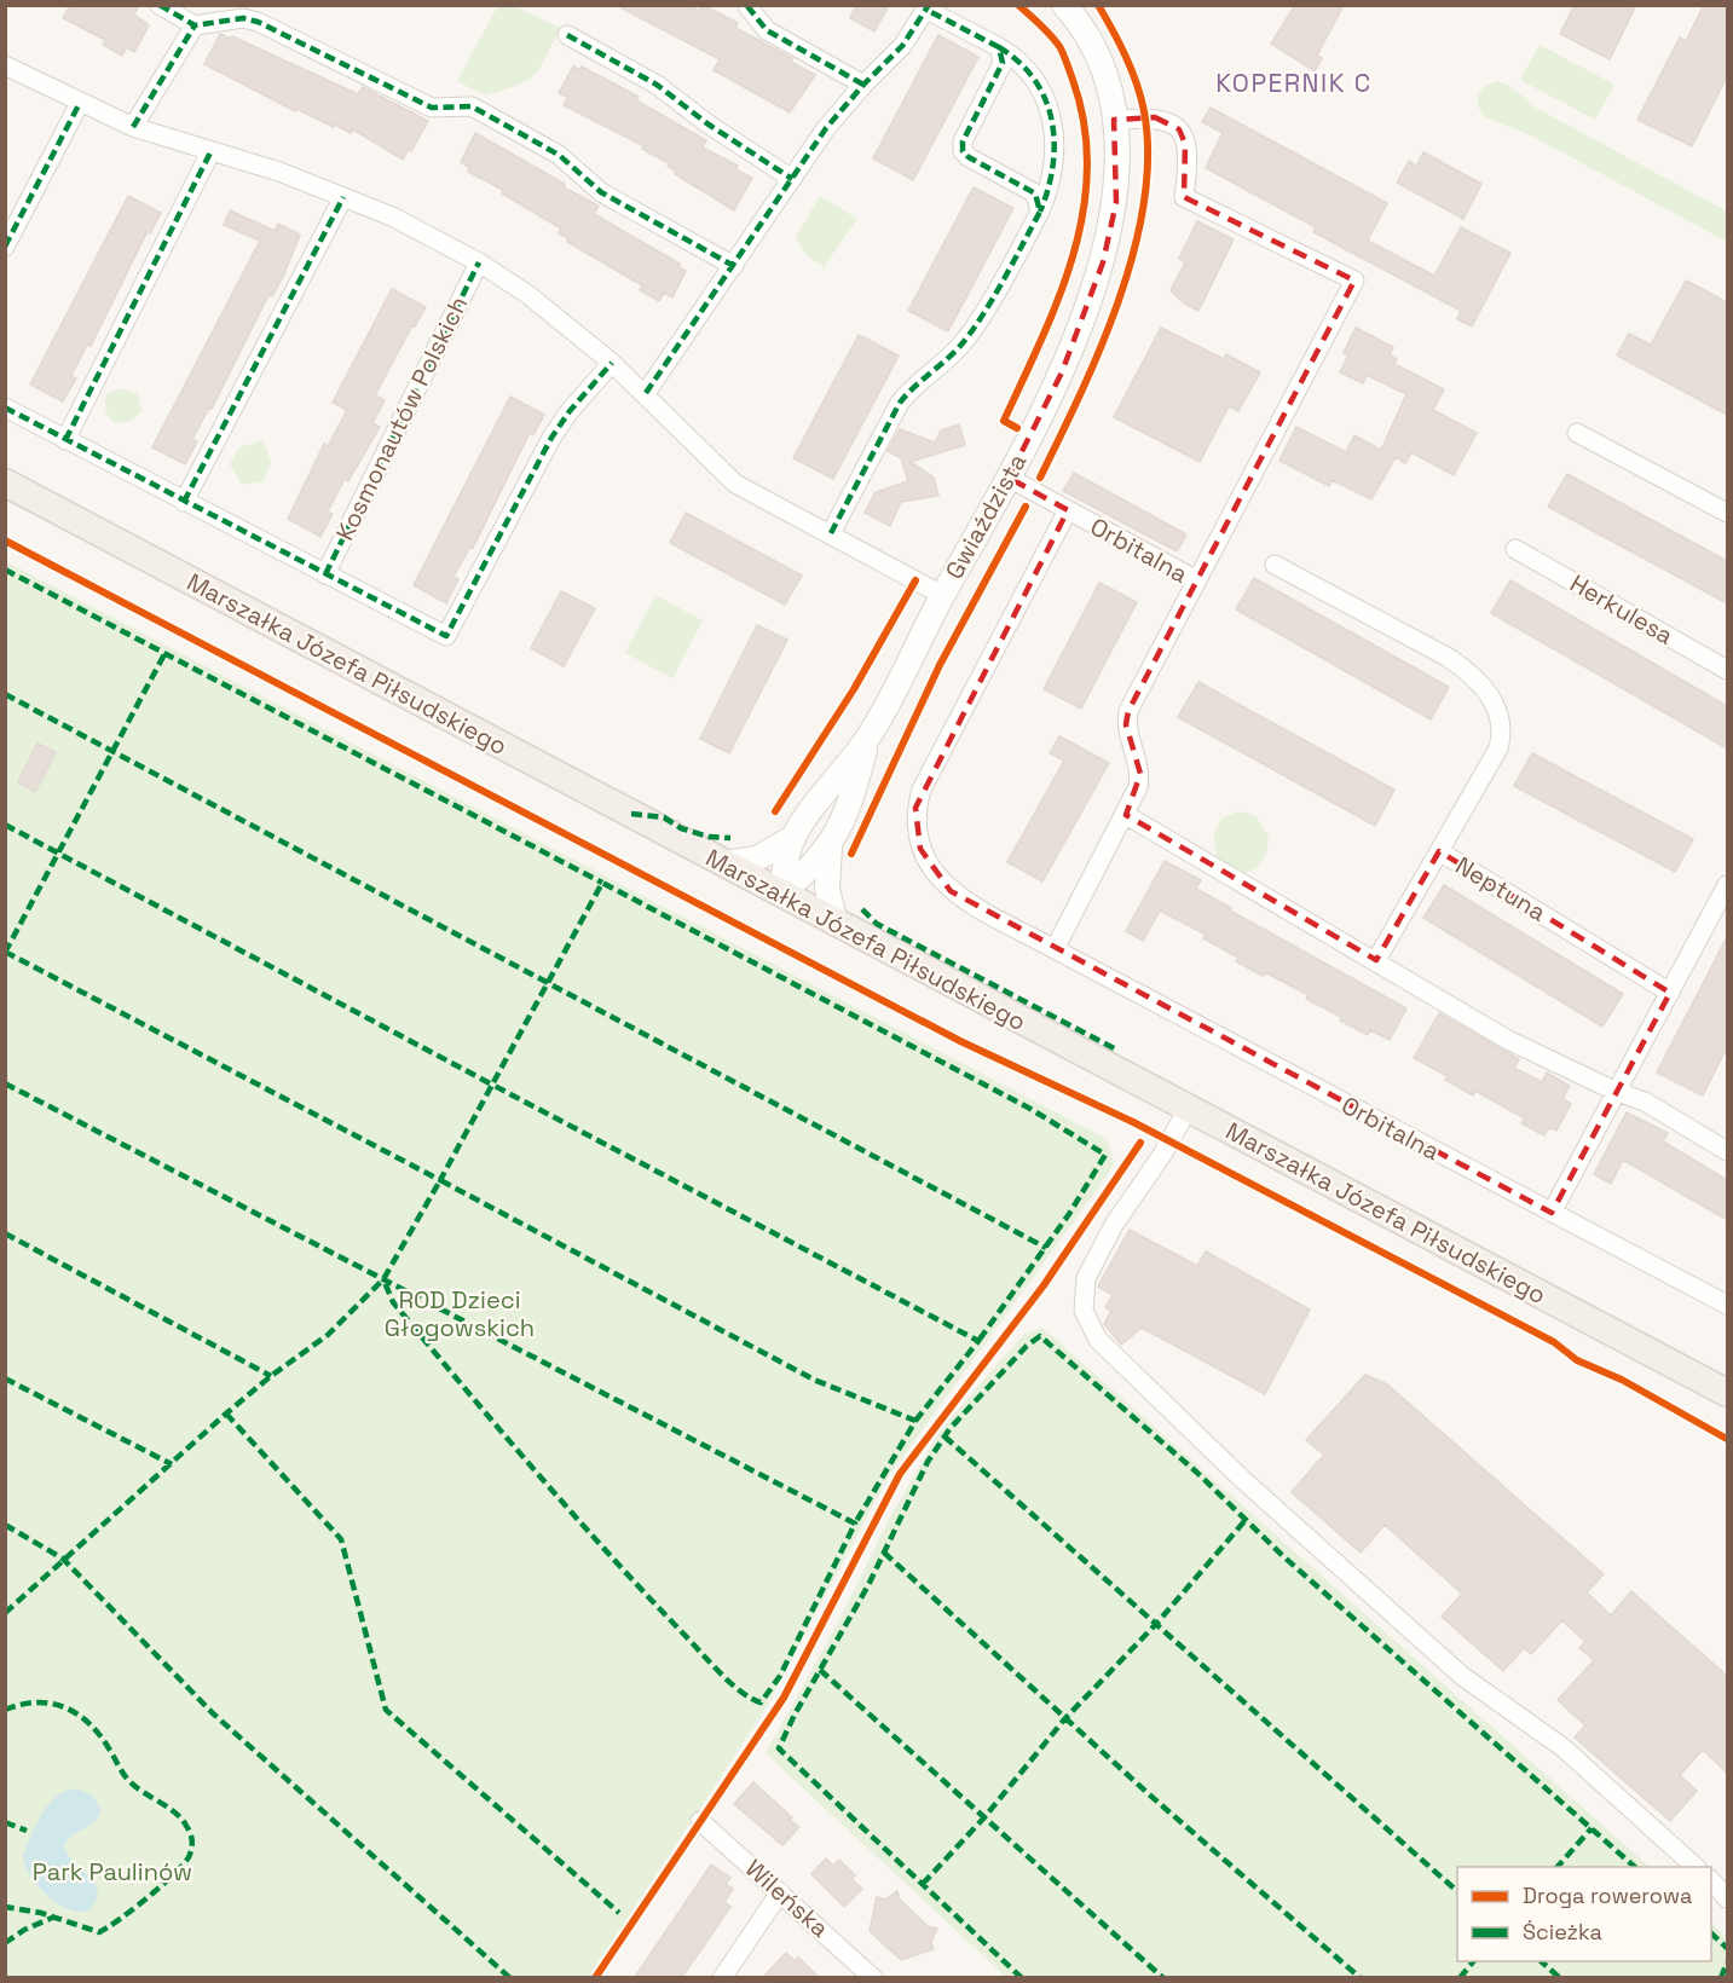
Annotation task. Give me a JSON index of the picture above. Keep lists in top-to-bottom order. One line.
{"streets":{"main road":["Marszałka Józefa Piłsudskiego"],"street":["Kosmonautów Polskich","Gwiaździsta","Orbitalna","Herkulesa","Neptuna","Wileńska"]},"crossings":[["Gwiaździsta","Orbitalna"],["Gwiaździsta","Marszałka Józefa Piłsudskiego"]],"districts":["KOPERNIK C"],"parks":["ROD Dzieci Głogowskich","Park Paulinów"],"legend":["Droga rowerowa","Ścieżka"]}
